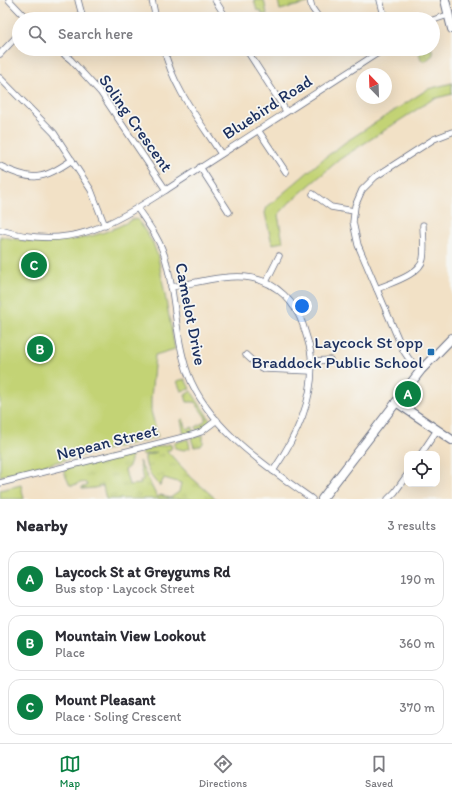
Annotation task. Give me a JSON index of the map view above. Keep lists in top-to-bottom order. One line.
{"streets":{"street":["Bluebird Road","Soling Crescent","Camelot Drive","Nepean Street"]},"crossings":[["Bluebird Road","Soling Crescent"],["Soling Crescent","Camelot Drive"],["Camelot Drive","Nepean Street"]],"places":{"transit":["Laycock St opp Braddock Public School"]},"north":"top left","page":{"search":"Search here","pins":["C","B","A"],"heading":["Nearby","3 results"],"list":[{"mark":"A","name":"Laycock St at Greygums Rd","note":"Bus stop · Laycock Street","value":"190 m"},{"mark":"B","name":"Mountain View Lookout","note":"Place","value":"360 m"},{"mark":"C","name":"Mount Pleasant","note":"Place · Soling Crescent","value":"370 m"}],"nav":["Map","Directions","Saved"]}}
